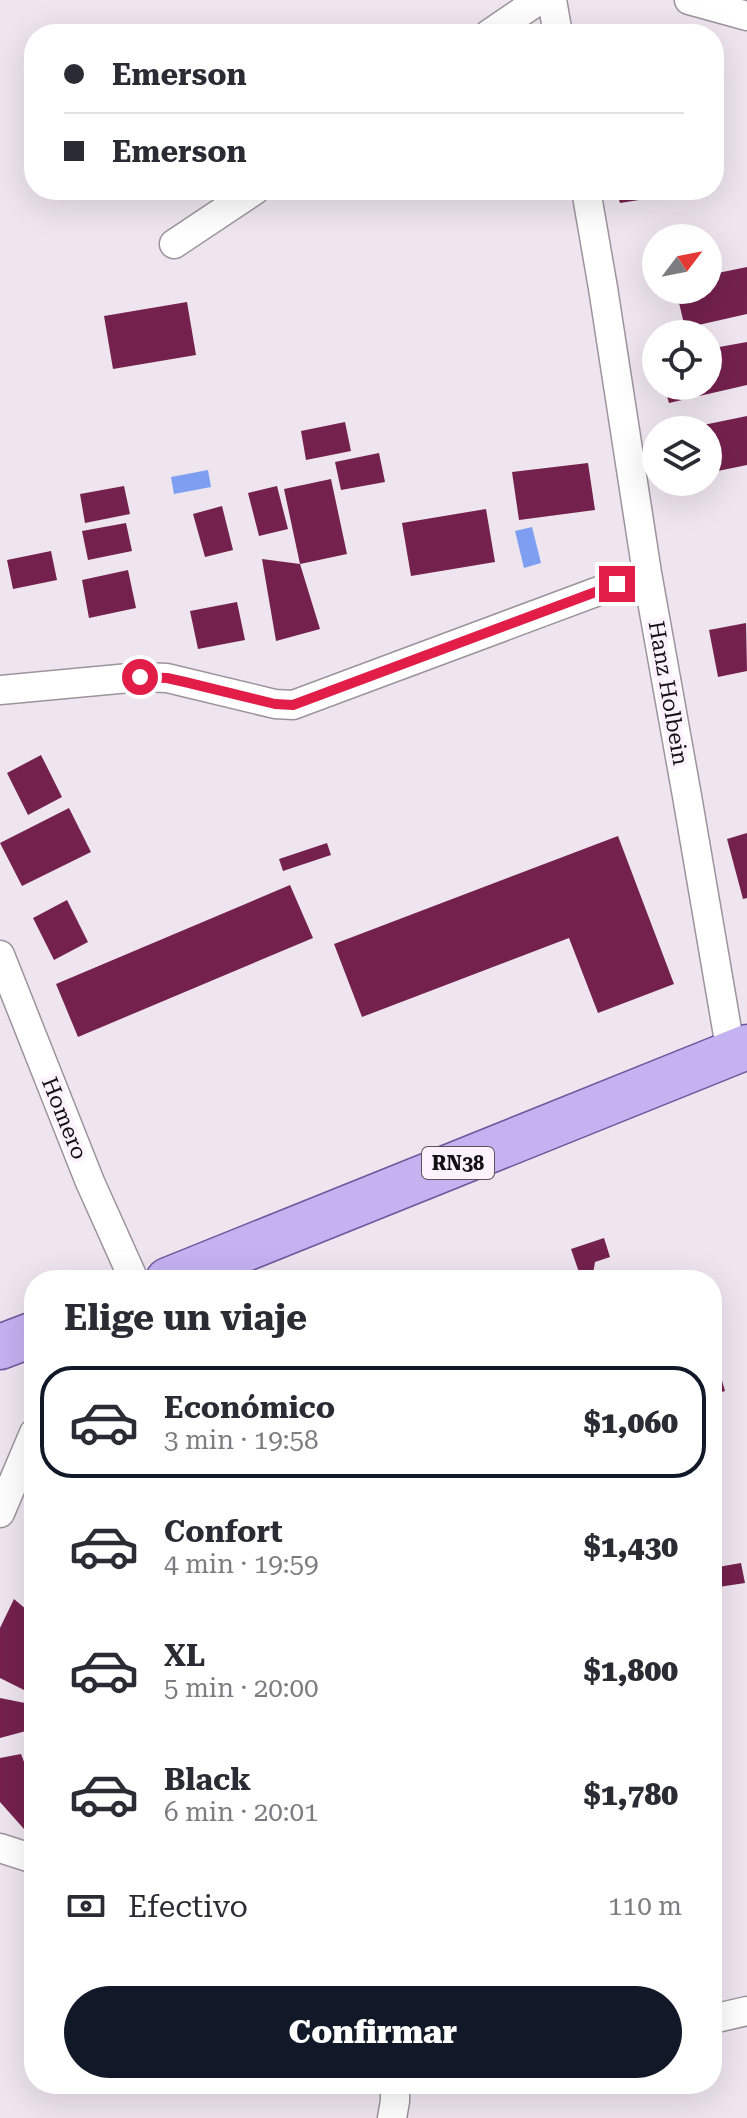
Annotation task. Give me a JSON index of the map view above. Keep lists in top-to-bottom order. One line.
{"streets":{"main road":["RN38"],"street":["Hanz Holbein","Homero"]},"crossings":[["Hanz Holbein","RN38"]],"north":"top right","page":{"banner":["Emerson","Emerson"],"heading":"Elige un viaje","list":[{"name":"Económico","note":"3 min · 19:58","value":"$1,060"},{"name":"Confort","note":"4 min · 19:59","value":"$1,430"},{"name":"XL","note":"5 min · 20:00","value":"$1,800"},{"name":"Black","note":"6 min · 20:01","value":"$1,780"}],"pay":["Efectivo","110 m"],"buttons":"Confirmar"}}
